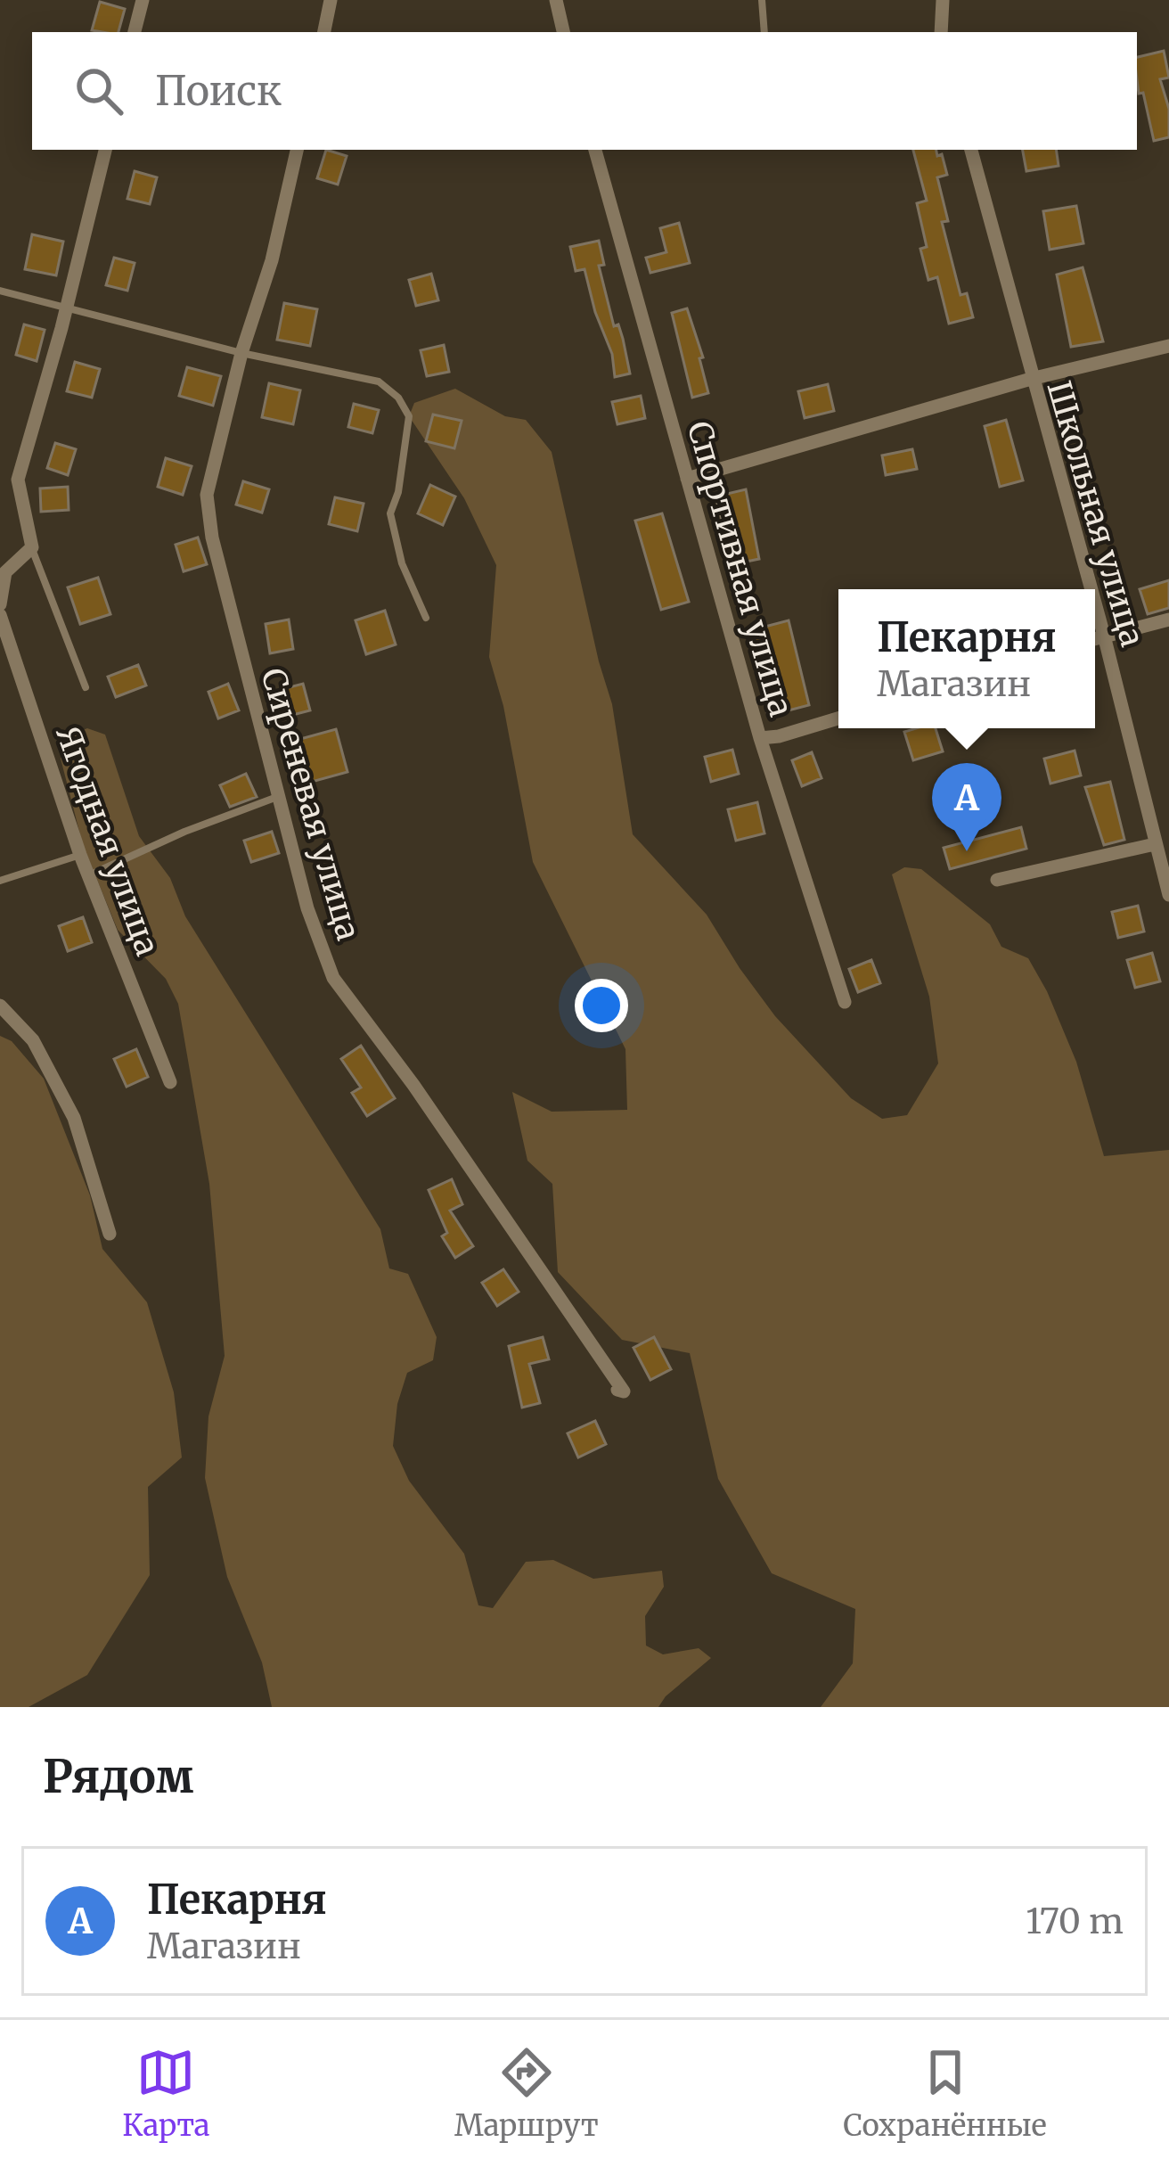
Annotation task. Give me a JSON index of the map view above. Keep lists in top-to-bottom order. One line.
{"streets":{"street":["Школьная улица","Спортивная улица","Сиреневая улица","Ягодная улица"]},"page":{"search":"Поиск","popup":["Пекарня","Магазин"],"pins":"A","heading":"Рядом","list":[{"mark":"A","name":"Пекарня","note":"Магазин","value":"170 m"}],"nav":["Карта","Маршрут","Сохранённые"]}}
